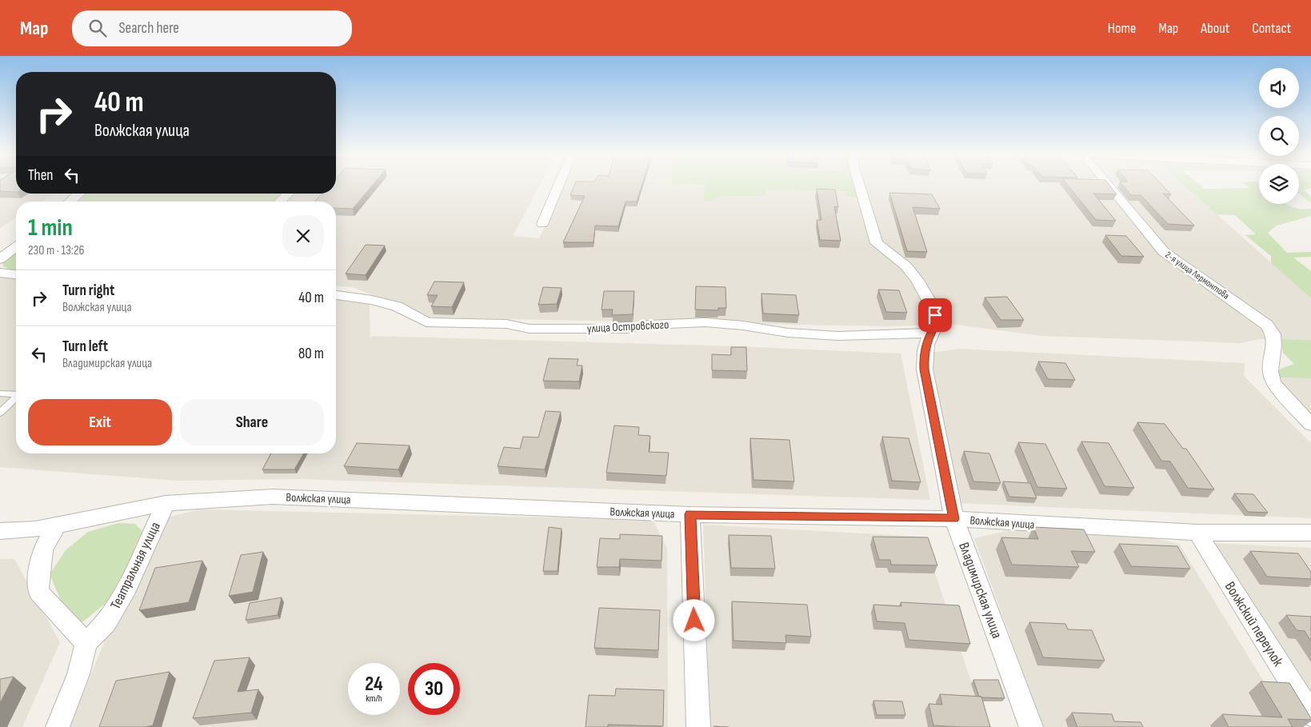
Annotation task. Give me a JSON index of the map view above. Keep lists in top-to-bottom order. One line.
{"streets":{"street":["2-я улица Лермонтова","улица Островского","Волжская улица","Театральная улица","Владимирская улица","Волжский переулок"]},"crossings":[["улица Островского","Владимирская улица"],["Волжская улица","Театральная улица"],["Волжская улица","Владимирская улица"],["Волжская улица","Волжский переулок"]],"page":{"header":"Map","search":"Search here","nav":["Home","Map","About","Contact"],"turn":["40 m","Волжская улица"],"then":"Then","heading":["1 min","230 m · 13:26"],"list":[{"name":"Turn right","note":"Волжская улица","value":"40 m"},{"name":"Turn left","note":"Владимирская улица","value":"80 m"}],"buttons":["Exit","Share"],"speed":"24 km/h","limit":"30"}}
